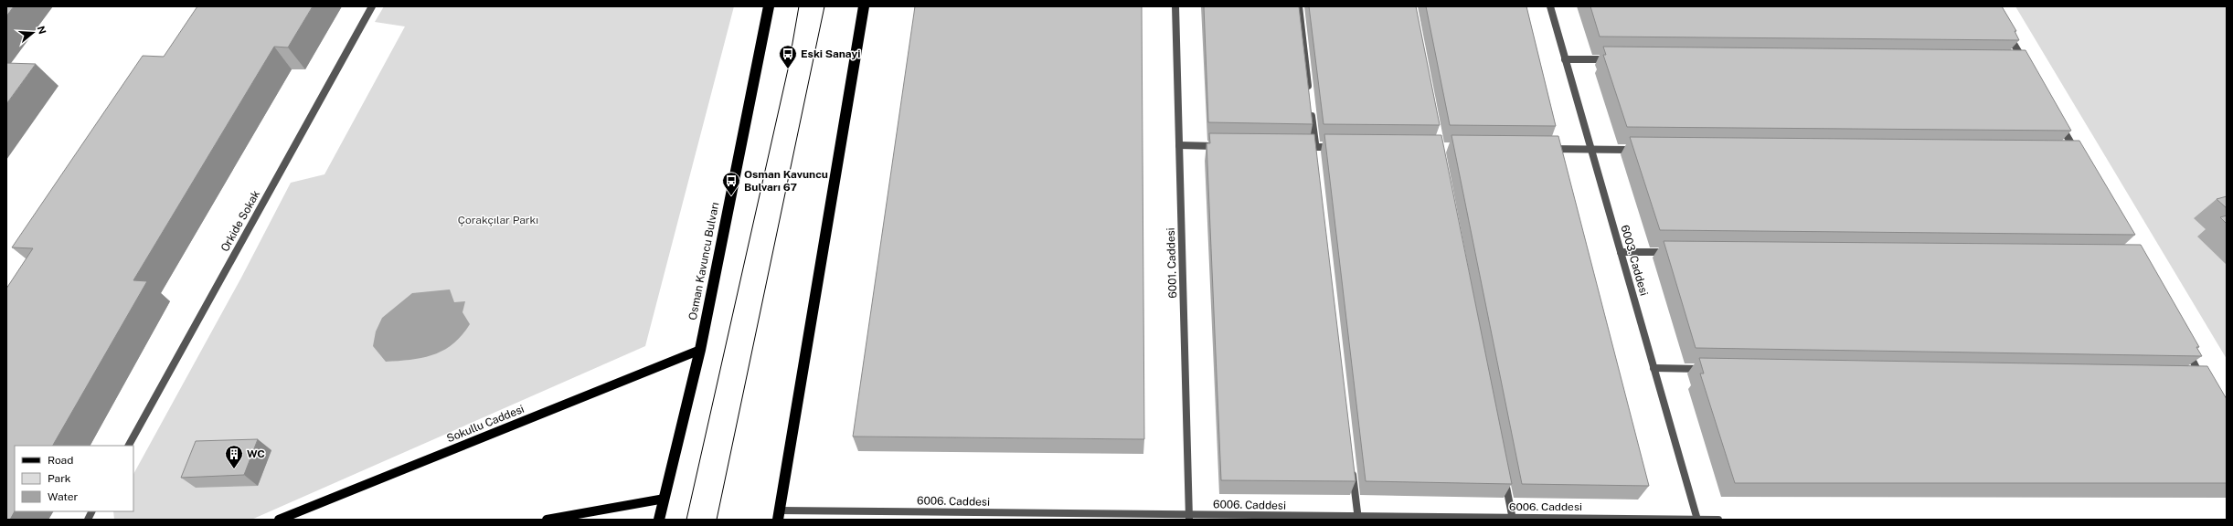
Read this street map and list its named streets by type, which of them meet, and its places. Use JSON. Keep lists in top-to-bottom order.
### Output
{
  "streets": {
    "highway": ["Osman Kavuncu Bulvarı"],
    "main road": ["Sokullu Caddesi"],
    "street": [
      "Orkide Sokak",
      "6003. Caddesi",
      "6001. Caddesi",
      "6006. Caddesi"
    ]
  },
  "crossings": [
    ["6003. Caddesi", "6006. Caddesi"],
    ["Osman Kavuncu Bulvarı", "Sokullu Caddesi"],
    ["6001. Caddesi", "6006. Caddesi"]
  ],
  "parks": ["Çorakçılar Parkı"],
  "places": {
    "bus stop": ["Eski Sanayi", "Osman Kavuncu Bulvarı 67"],
    "building": ["WC"]
  },
  "legend": ["Road", "Park", "Water"],
  "north": "right"
}
